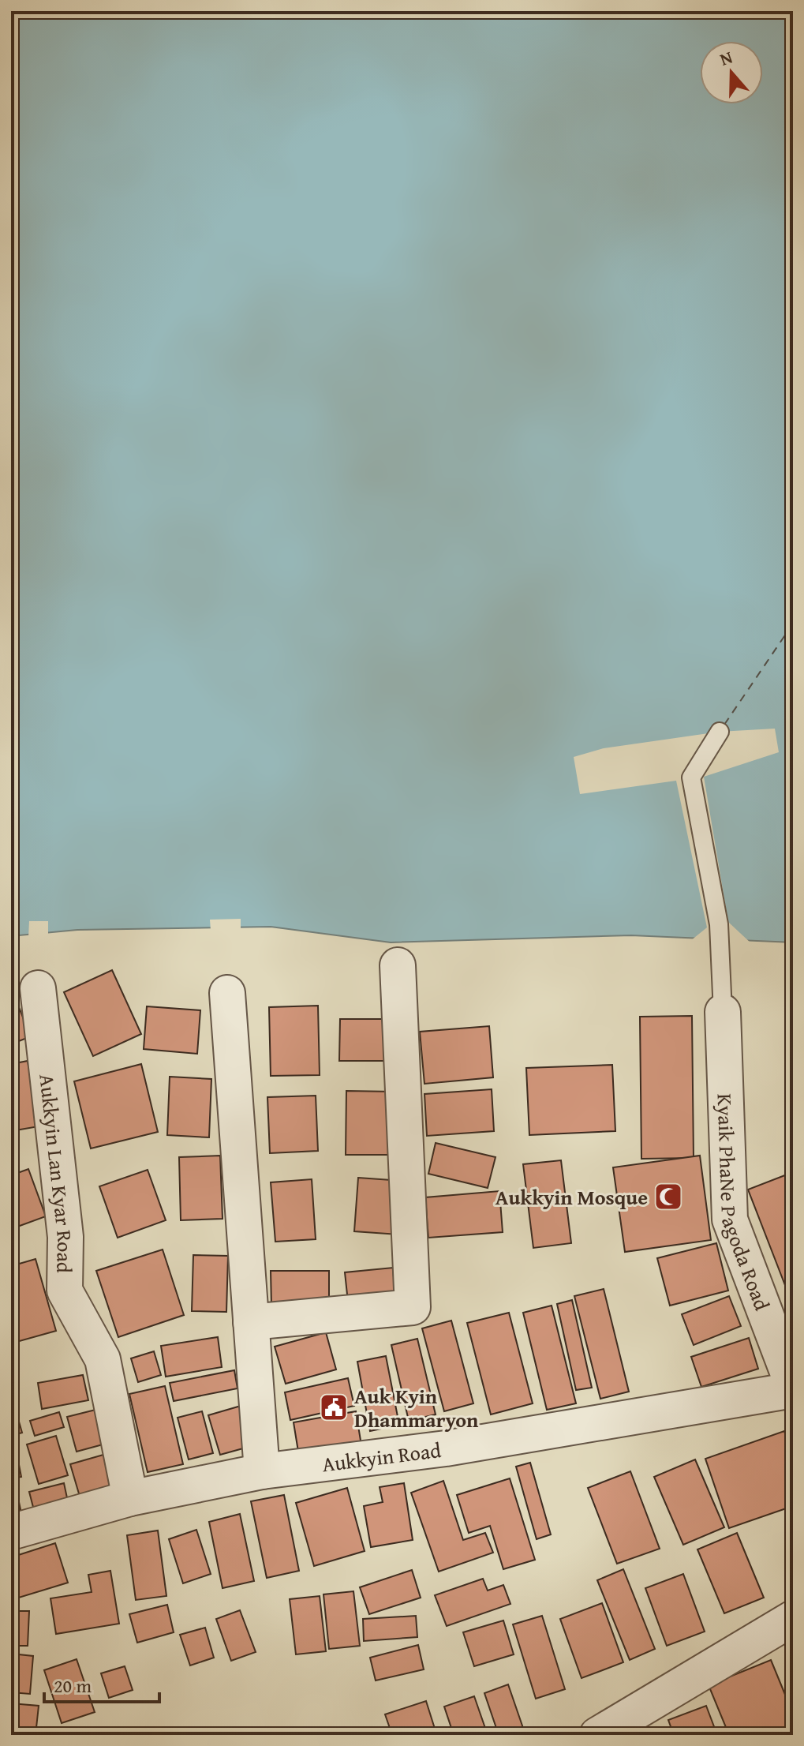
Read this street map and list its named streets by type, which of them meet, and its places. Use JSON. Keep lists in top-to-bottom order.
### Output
{
  "streets": {
    "street": ["Aukkyin Lan Kyar Road", "Kyaik PhaNe Pagoda Road", "Aukkyin Road"]
  },
  "crossings": [
    ["Aukkyin Lan Kyar Road", "Aukkyin Road"],
    ["Kyaik PhaNe Pagoda Road", "Aukkyin Road"]
  ],
  "places": {
    "mosque": ["Aukkyin Mosque"],
    "public building": ["Auk Kyin Dhammaryon"]
  },
  "scale_bar": "20 m",
  "north": "top"
}
